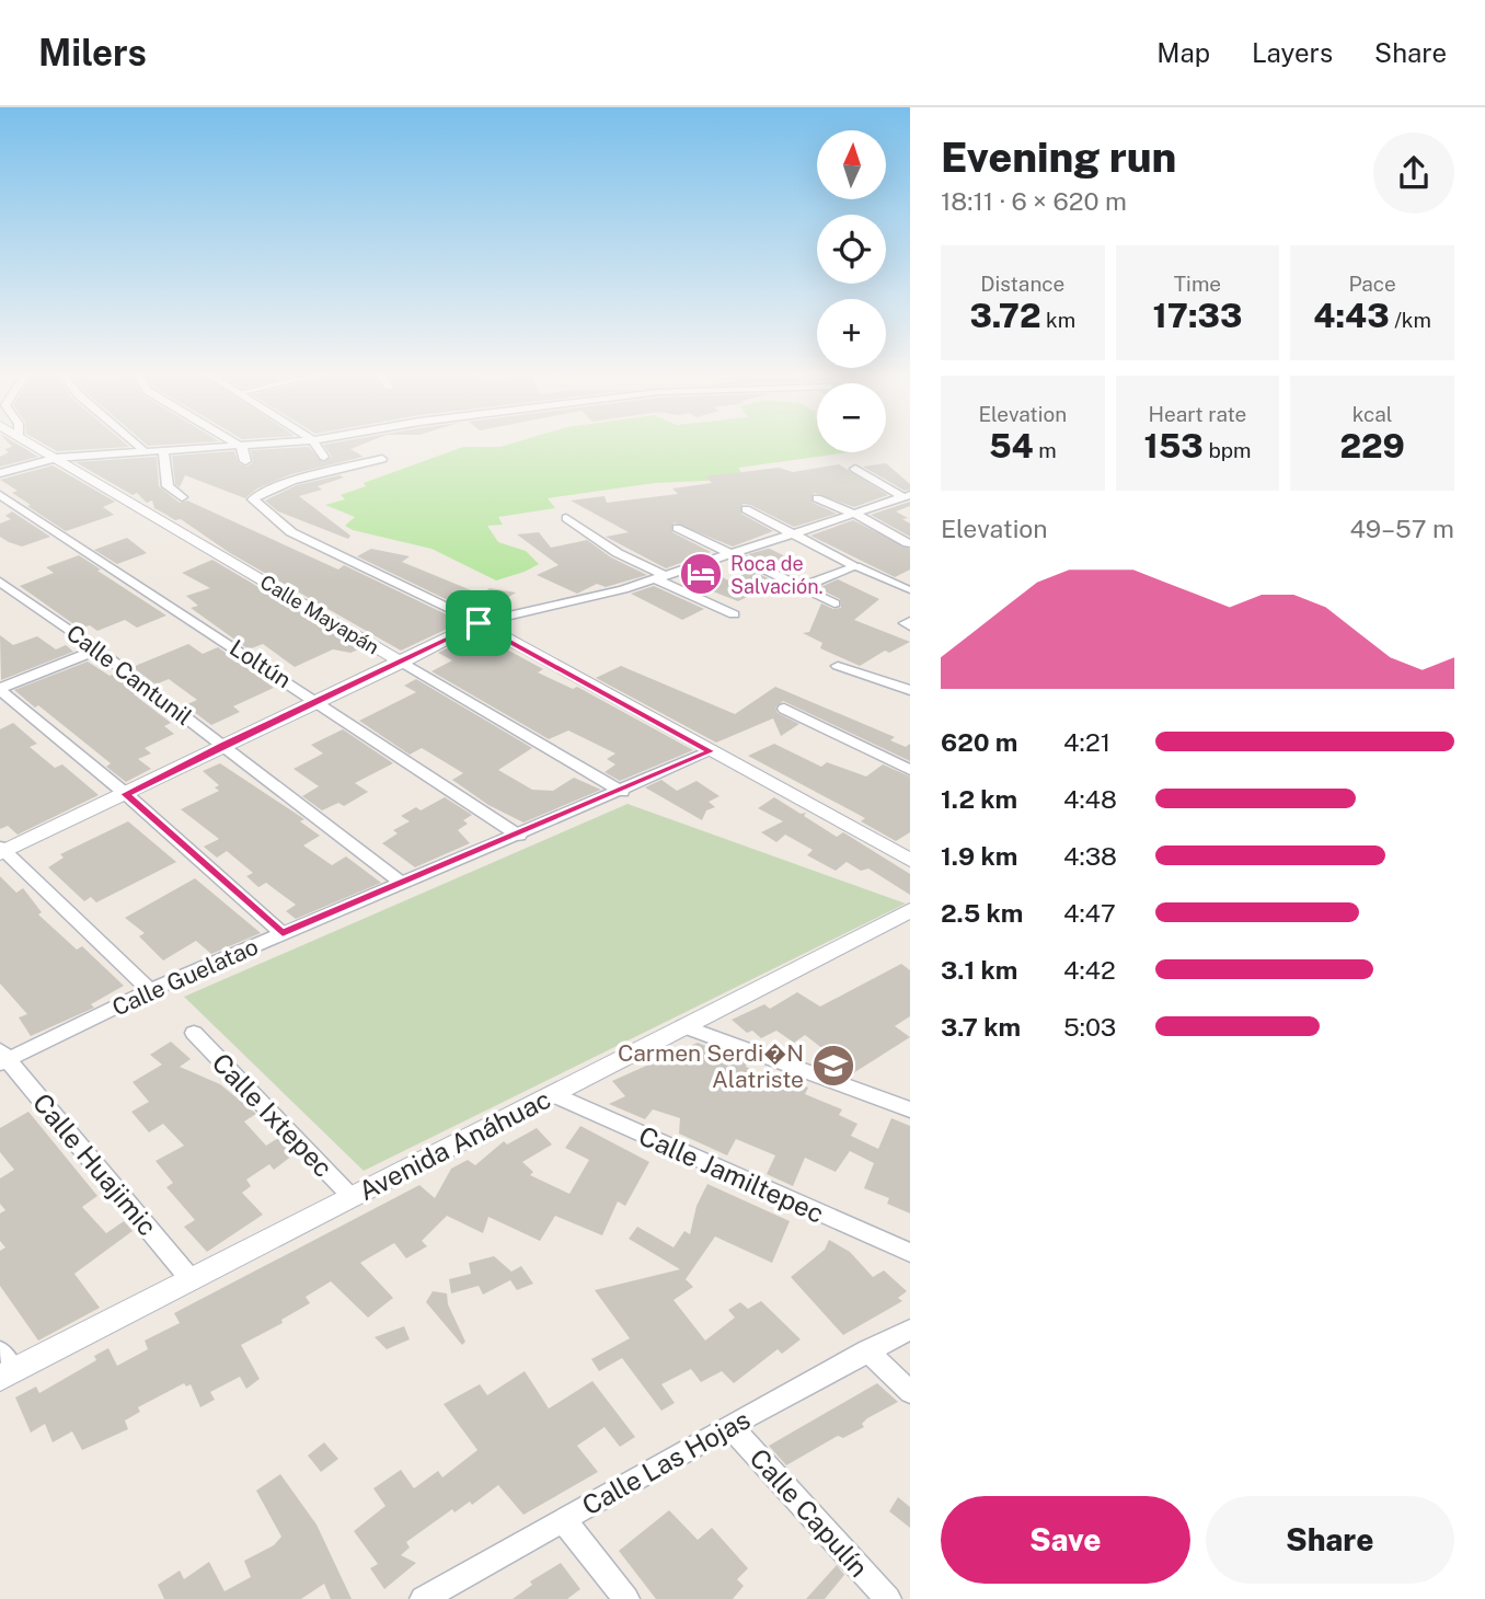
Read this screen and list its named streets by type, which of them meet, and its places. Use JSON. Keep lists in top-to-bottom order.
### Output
{
  "streets": {
    "street": [
      "Calle Mayapán",
      "Loltún",
      "Calle Cantunil",
      "Calle Guelatao",
      "Calle Ixtepec",
      "Avenida Anáhuac",
      "Calle Huajimic",
      "Calle Jamiltepec",
      "Calle Las Hojas",
      "Calle Capulín"
    ]
  },
  "crossings": [
    ["Calle Mayapán", "Calle Guelatao"],
    ["Loltún", "Calle Guelatao"],
    ["Calle Cantunil", "Calle Guelatao"],
    ["Calle Guelatao", "Calle Huajimic"],
    ["Calle Ixtepec", "Avenida Anáhuac"],
    ["Avenida Anáhuac", "Calle Huajimic"],
    ["Avenida Anáhuac", "Calle Jamiltepec"],
    ["Calle Las Hojas", "Calle Capulín"]
  ],
  "places": {
    "hotel": ["Roca de Salvación."],
    "school or university": ["Carmen Serdi�N Alatriste"]
  },
  "north": "top",
  "page": {
    "header": "Milers",
    "nav": ["Map", "Layers", "Share"],
    "heading": ["Evening run", "18:11 · 6 × 620 m"],
    "map_buttons": ["+", "−"],
    "stats": [
      ["Distance", "3.72 km"],
      ["Time", "17:33"],
      ["Pace", "4:43 /km"],
      ["Elevation", "54 m"],
      ["Heart rate", "153 bpm"],
      ["kcal", "229"]
    ],
    "chart": ["Elevation", "49–57 m"],
    "list": [
      {
        "name": "620 m",
        "note": "4:21"
      },
      {
        "name": "1.2 km",
        "note": "4:48"
      },
      {
        "name": "1.9 km",
        "note": "4:38"
      },
      {
        "name": "2.5 km",
        "note": "4:47"
      },
      {
        "name": "3.1 km",
        "note": "4:42"
      },
      {
        "name": "3.7 km",
        "note": "5:03"
      }
    ],
    "buttons": ["Save", "Share"]
  }
}
